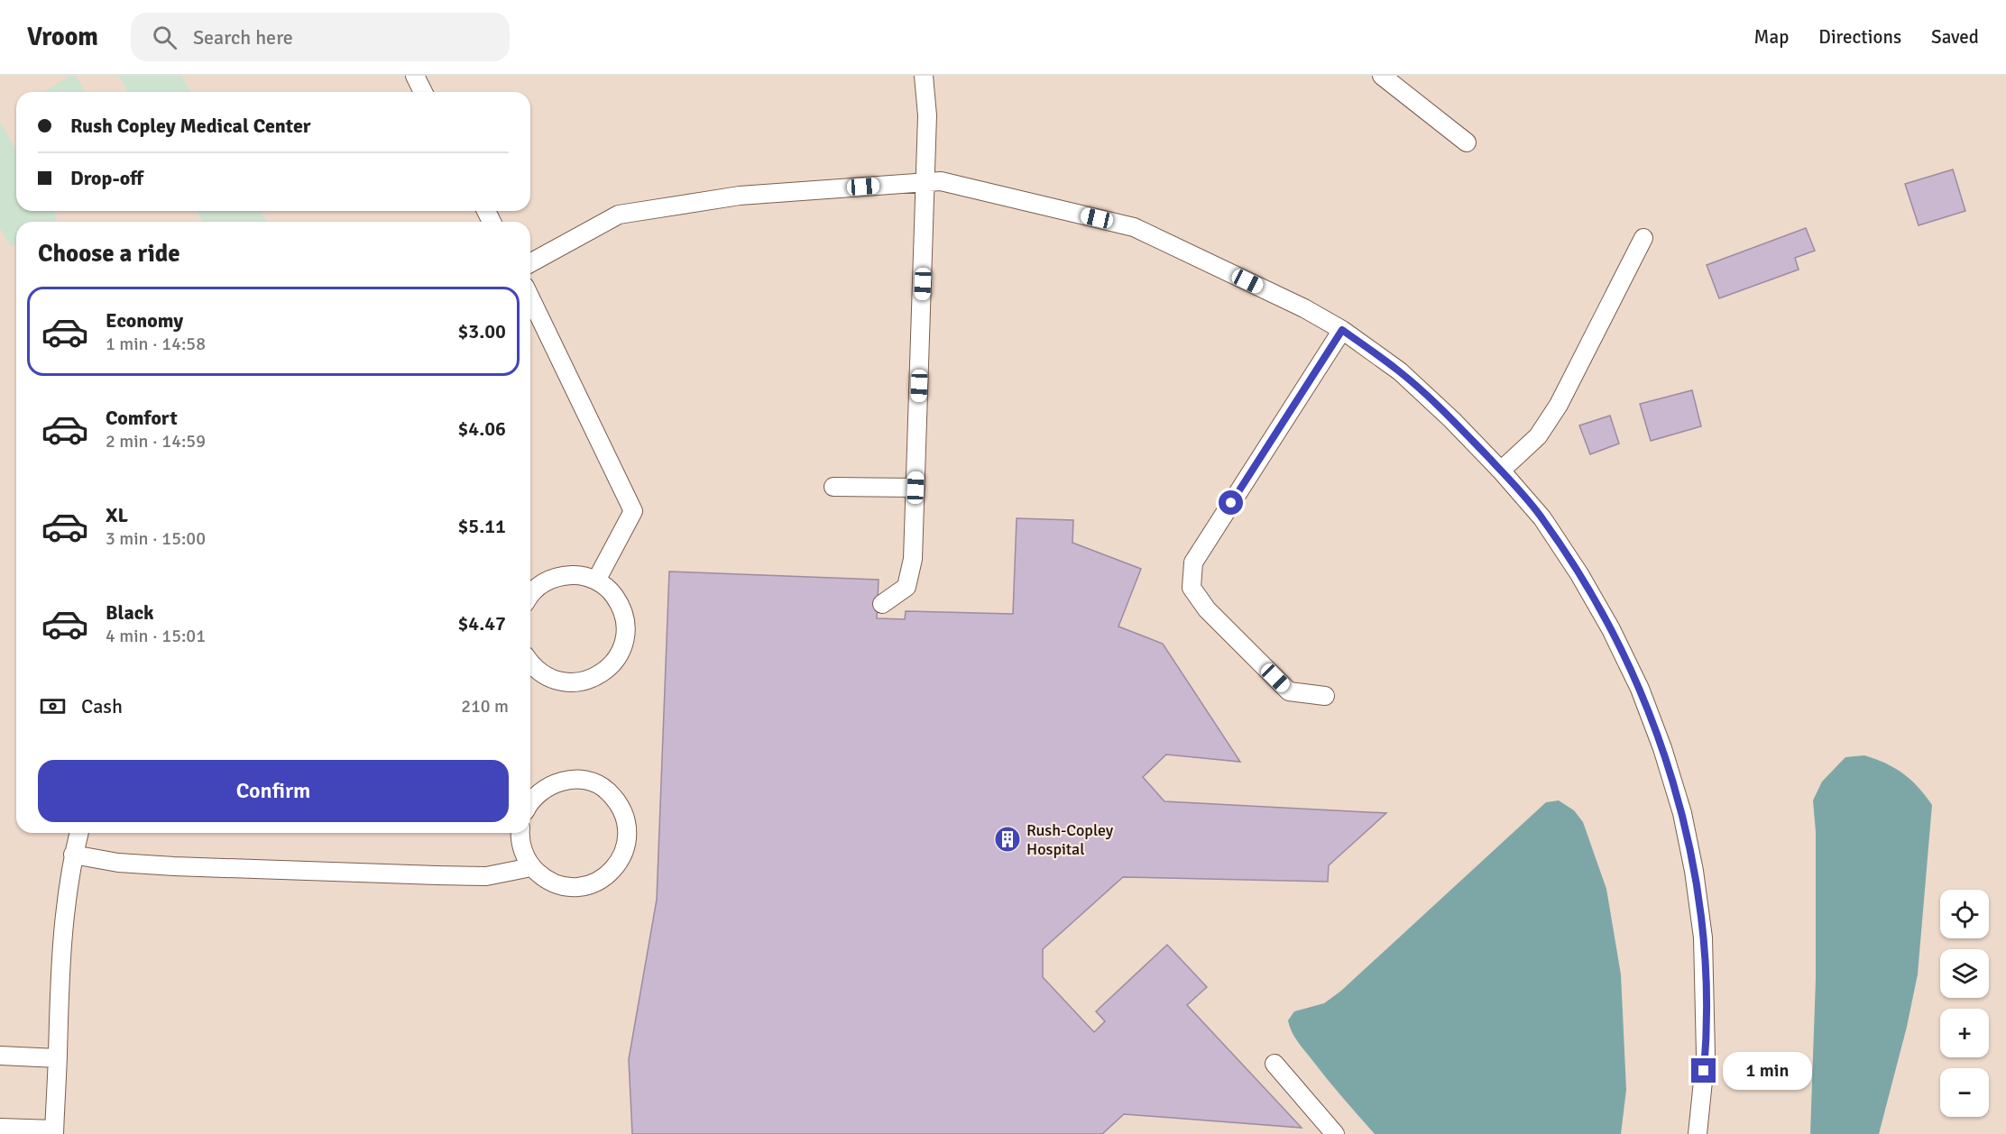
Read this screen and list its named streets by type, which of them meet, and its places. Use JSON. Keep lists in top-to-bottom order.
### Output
{
  "places": {
    "building": ["Rush-Copley Hospital"]
  },
  "page": {
    "header": "Vroom",
    "search": "Search here",
    "nav": ["Map", "Directions", "Saved"],
    "banner": ["Rush Copley Medical Center", "Drop-off"],
    "heading": "Choose a ride",
    "list": [
      {
        "name": "Economy",
        "note": "1 min · 14:58",
        "value": "$3.00"
      },
      {
        "name": "Comfort",
        "note": "2 min · 14:59",
        "value": "$4.06"
      },
      {
        "name": "XL",
        "note": "3 min · 15:00",
        "value": "$5.11"
      },
      {
        "name": "Black",
        "note": "4 min · 15:01",
        "value": "$4.47"
      }
    ],
    "pay": ["Cash", "210 m"],
    "buttons": "Confirm",
    "map_buttons": ["+", "−"],
    "bubble": "1 min"
  }
}
